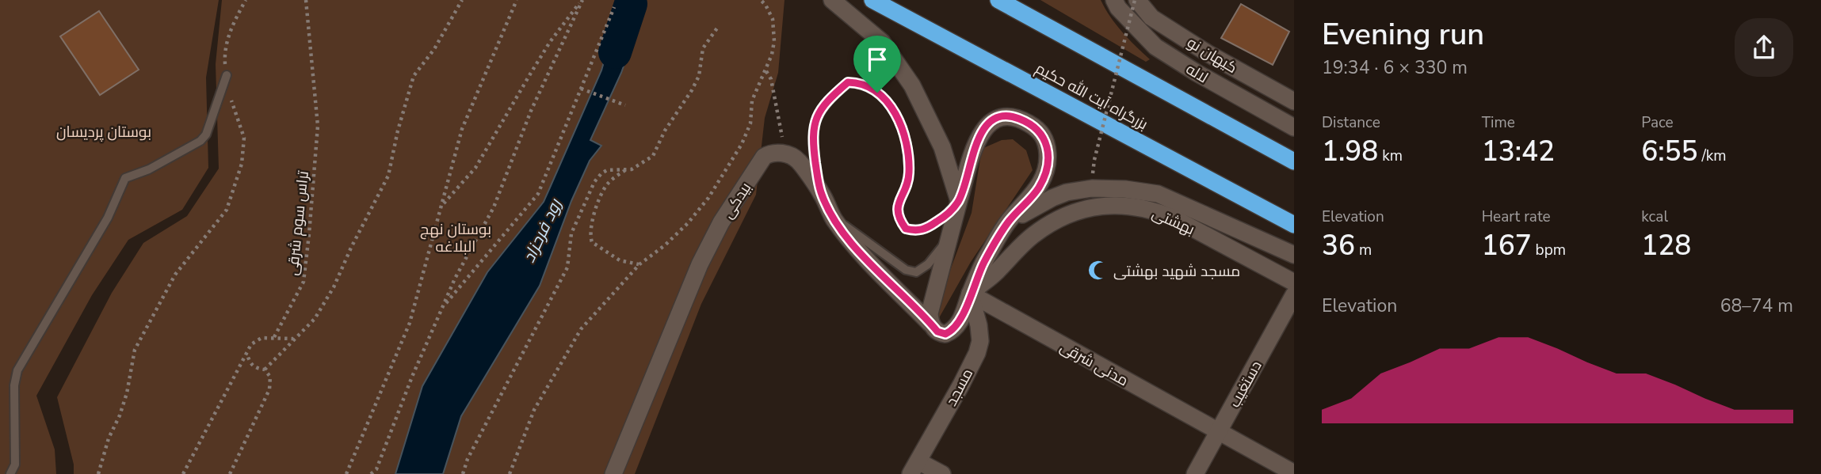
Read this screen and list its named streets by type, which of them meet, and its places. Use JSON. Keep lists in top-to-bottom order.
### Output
{
  "streets": {
    "highway": ["بزرگراه آیت الله حکیم"],
    "street": [
      "کیهان نو",
      "لاله",
      "بیدکی",
      "بهشتی",
      "مدنی شرقی",
      "دستغیب",
      "مسجد"
    ],
    "path": ["تراس سوم شرقی"]
  },
  "crossings": [
    ["بهشتی", "مدنی شرقی"],
    ["بهشتی", "مسجد"],
    ["مدنی شرقی", "دستغیب"],
    ["مدنی شرقی", "مسجد"]
  ],
  "water": ["رود فرحزاد"],
  "parks": ["بوستان پردیسان", "بوستان نهج البلاغه"],
  "places": {
    "mosque": ["مسجد شهید بهشتی"]
  },
  "page": {
    "heading": ["Evening run", "19:34 · 6 × 330 m"],
    "stats": [
      ["Distance", "1.98 km"],
      ["Time", "13:42"],
      ["Pace", "6:55 /km"],
      ["Elevation", "36 m"],
      ["Heart rate", "167 bpm"],
      ["kcal", "128"]
    ],
    "chart": ["Elevation", "68–74 m"]
  }
}
